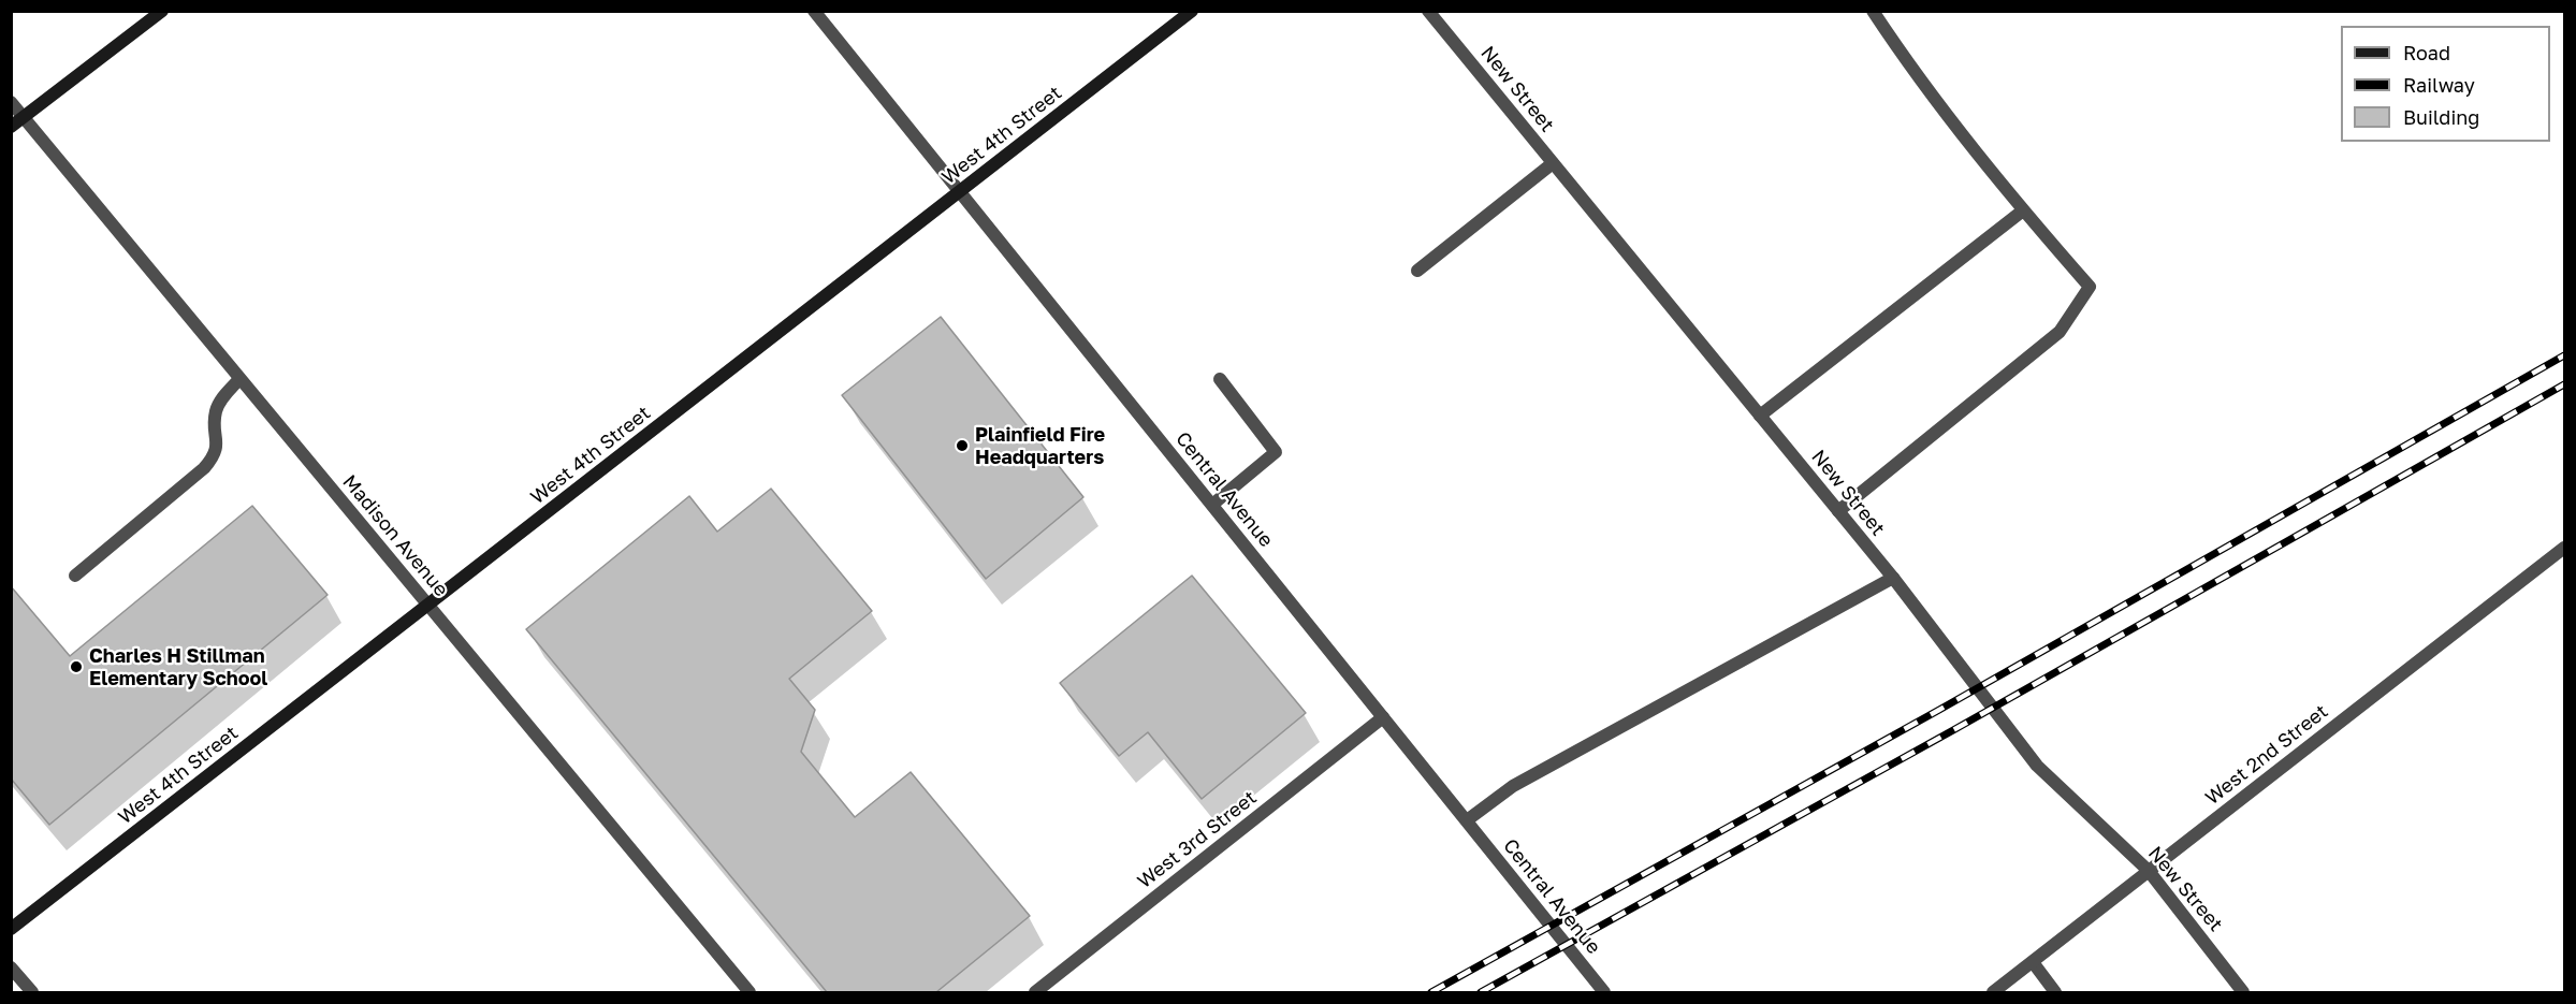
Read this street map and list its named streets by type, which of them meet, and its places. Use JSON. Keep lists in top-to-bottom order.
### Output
{
  "streets": {
    "main road": ["West 4th Street"],
    "street": [
      "New Street",
      "Central Avenue",
      "Madison Avenue",
      "West 2nd Street",
      "West 3rd Street"
    ]
  },
  "crossings": [
    ["New Street", "West 2nd Street"],
    ["West 4th Street", "Central Avenue"],
    ["West 4th Street", "Madison Avenue"],
    ["Central Avenue", "West 3rd Street"]
  ],
  "places": ["Plainfield Fire Headquarters", "Charles H Stillman Elementary School"],
  "legend": ["Road", "Railway", "Building"]
}
